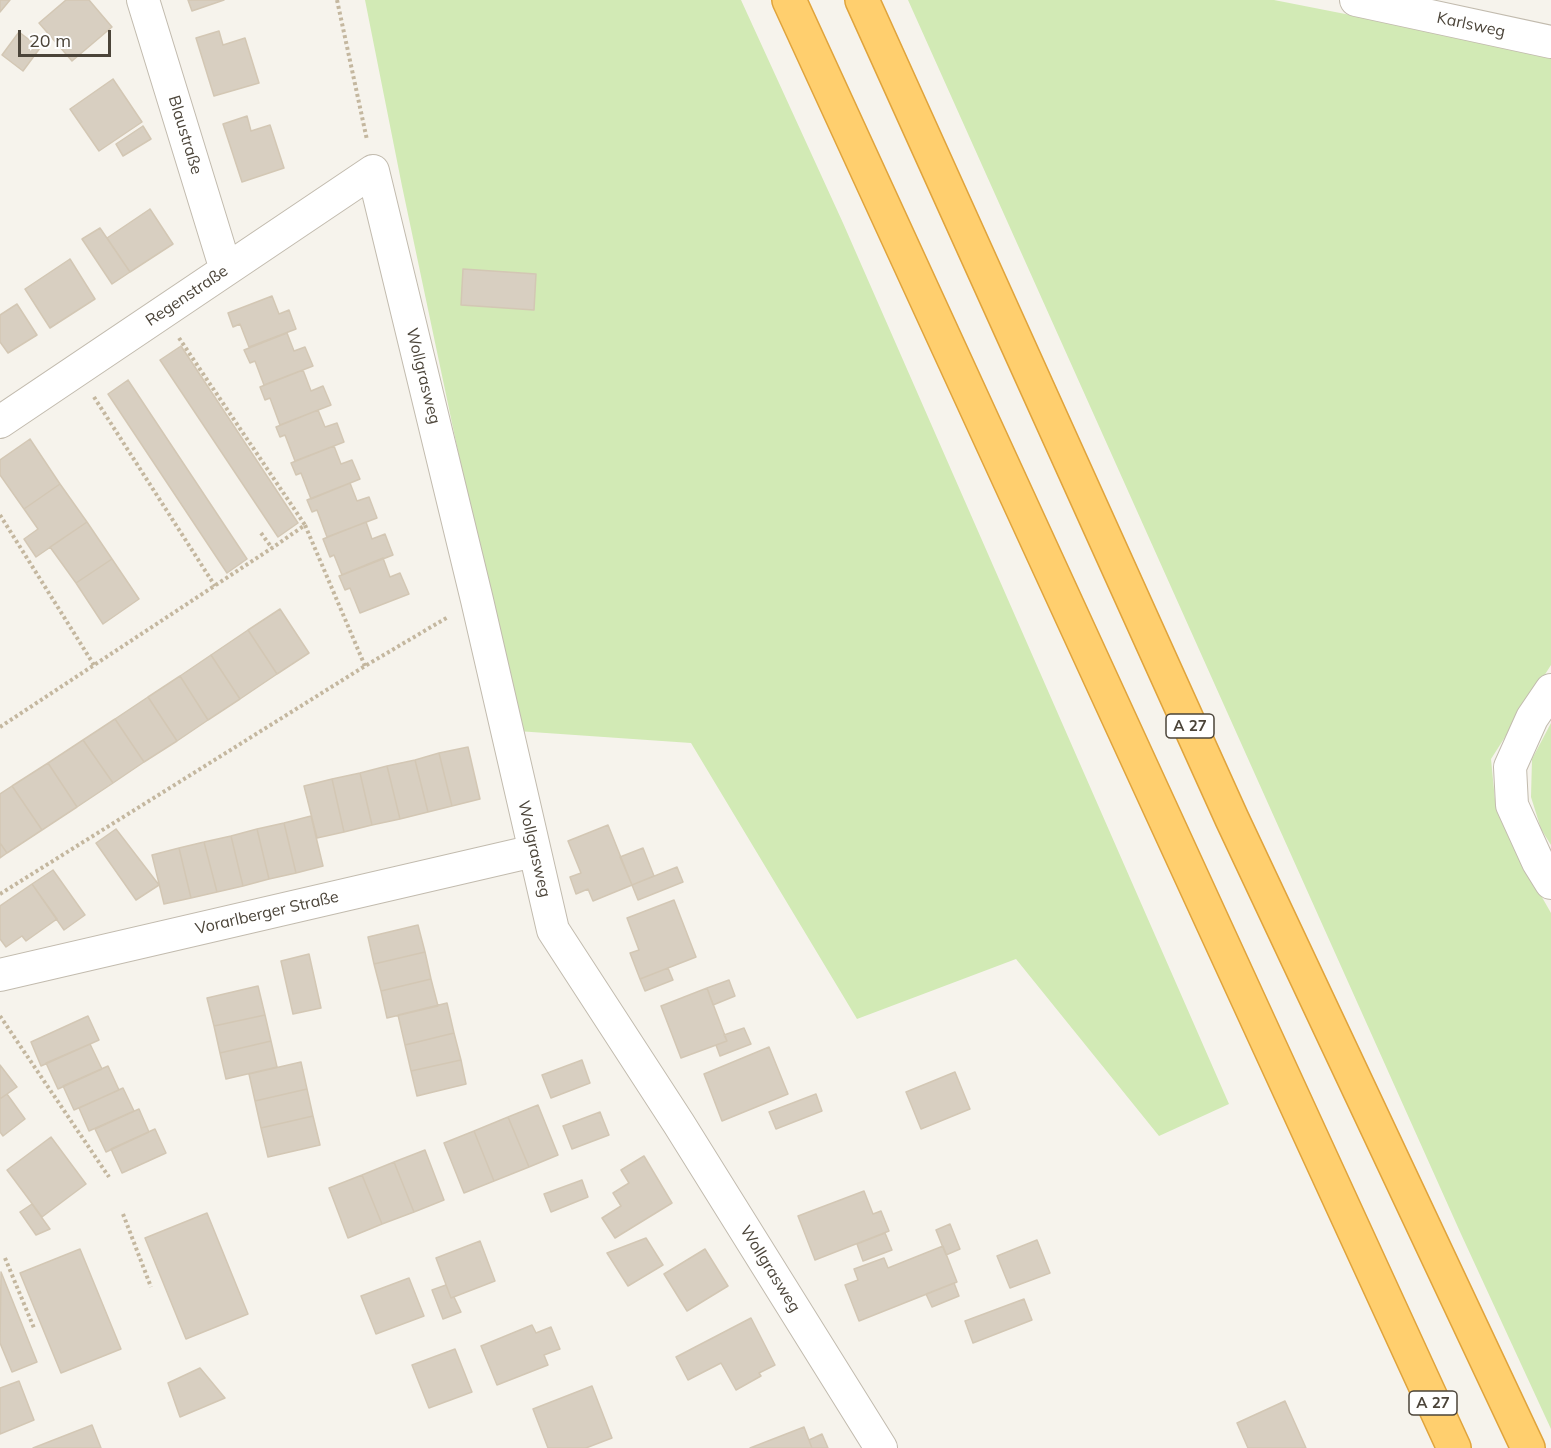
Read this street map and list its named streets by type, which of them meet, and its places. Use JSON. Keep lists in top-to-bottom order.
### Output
{
  "streets": {
    "highway": ["A 27"],
    "street": [
      "Karlsweg",
      "Blaustraße",
      "Regenstraße",
      "Wollgrasweg",
      "Vorarlberger Straße"
    ]
  },
  "crossings": [
    ["Blaustraße", "Regenstraße"],
    ["Regenstraße", "Wollgrasweg"],
    ["Wollgrasweg", "Vorarlberger Straße"]
  ],
  "scale_bar": "20 m"
}
